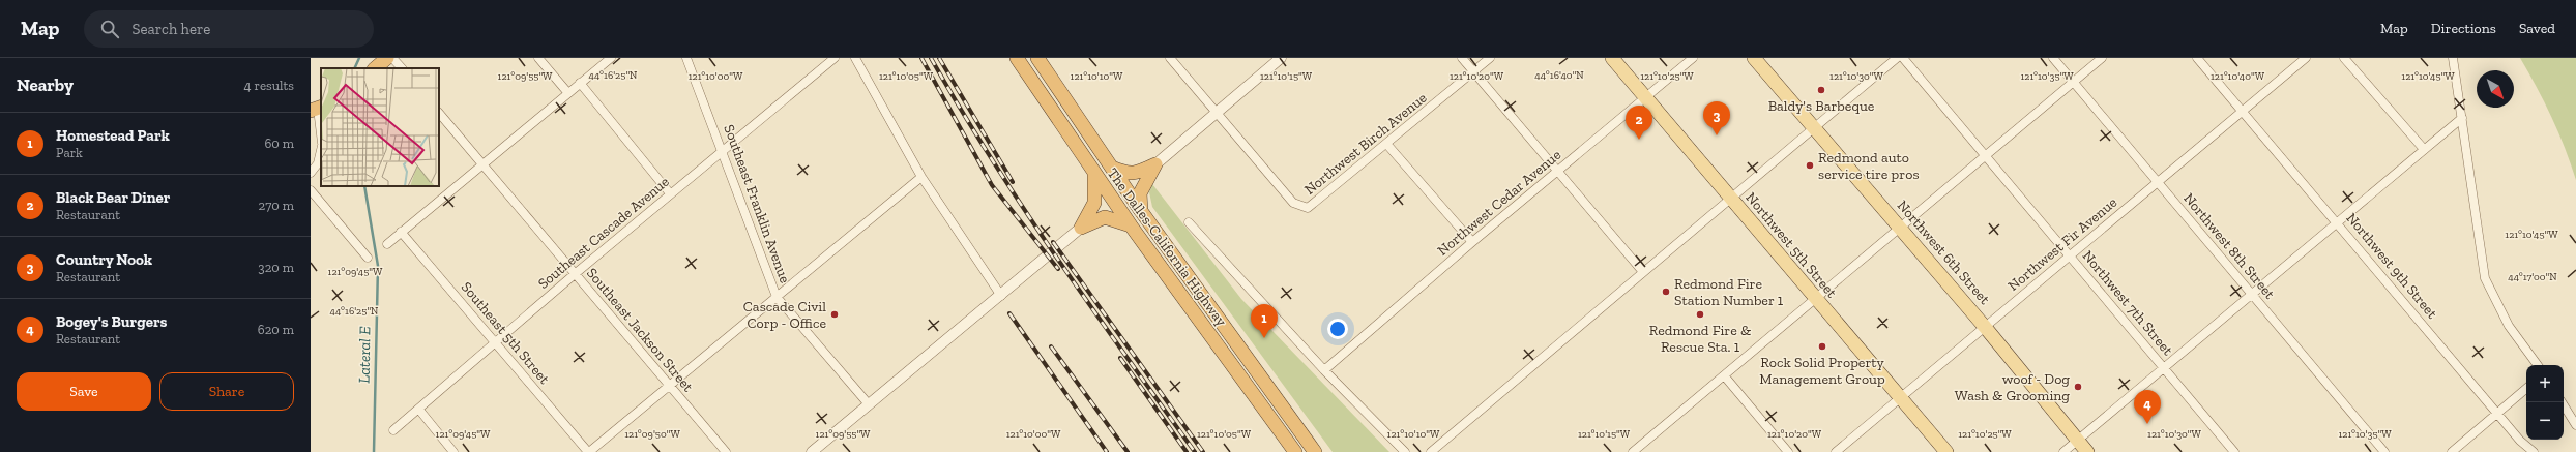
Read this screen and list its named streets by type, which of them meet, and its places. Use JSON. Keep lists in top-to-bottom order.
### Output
{
  "streets": {
    "highway": ["The Dalles-California Highway"],
    "main road": ["Northwest 5th Street", "Northwest 6th Street"],
    "street": [
      "Northwest Birch Avenue",
      "Northwest Cedar Avenue",
      "Southeast Franklin Avenue",
      "Southeast Cascade Avenue",
      "Northwest Fir Avenue",
      "Northwest 8th Street",
      "Northwest 9th Street",
      "Northwest 7th Street",
      "Southeast Jackson Street",
      "Southeast 5th Street"
    ]
  },
  "crossings": [
    ["Northwest Cedar Avenue", "Northwest 5th Street"],
    ["Southeast Franklin Avenue", "Southeast Cascade Avenue"],
    ["Southeast Cascade Avenue", "Southeast Jackson Street"],
    ["Southeast Cascade Avenue", "Southeast 5th Street"],
    ["Northwest Fir Avenue", "Northwest 5th Street"],
    ["Northwest Fir Avenue", "Northwest 8th Street"],
    ["Northwest Fir Avenue", "Northwest 6th Street"],
    ["Northwest Fir Avenue", "Northwest 9th Street"],
    ["Northwest Fir Avenue", "Northwest 7th Street"]
  ],
  "water": ["Lateral E"],
  "places": [
    "Baldy's Barbeque",
    "Redmond auto service tire pros",
    "Redmond Fire Station Number 1",
    "Cascade Civil Corp - Office",
    "Redmond Fire & Rescue Sta. 1",
    "Rock Solid Property Management Group",
    "woof - Dog Wash & Grooming"
  ],
  "north": "bottom right",
  "page": {
    "header": "Map",
    "search": "Search here",
    "nav": ["Map", "Directions", "Saved"],
    "heading": ["Nearby", "4 results"],
    "pins": [
      "3",
      "2",
      "1",
      "4"
    ],
    "list": [
      {
        "mark": "1",
        "name": "Homestead Park",
        "note": "Park",
        "value": "60 m"
      },
      {
        "mark": "2",
        "name": "Black Bear Diner",
        "note": "Restaurant",
        "value": "270 m"
      },
      {
        "mark": "3",
        "name": "Country Nook",
        "note": "Restaurant",
        "value": "320 m"
      },
      {
        "mark": "4",
        "name": "Bogey's Burgers",
        "note": "Restaurant",
        "value": "620 m"
      }
    ],
    "buttons": ["Save", "Share"],
    "map_buttons": ["+", "−"]
  },
  "coordinates": [
    "44°16'25\"N",
    "44°16'40\"N",
    "121°09'55\"W",
    "121°10'00\"W",
    "121°10'05\"W",
    "121°10'10\"W",
    "121°10'15\"W",
    "121°10'20\"W",
    "121°10'25\"W",
    "121°10'30\"W",
    "121°10'35\"W",
    "121°10'40\"W",
    "121°10'45\"W",
    "121°09'45\"W",
    "44°17'00\"N",
    "121°09'50\"W"
  ]
}
